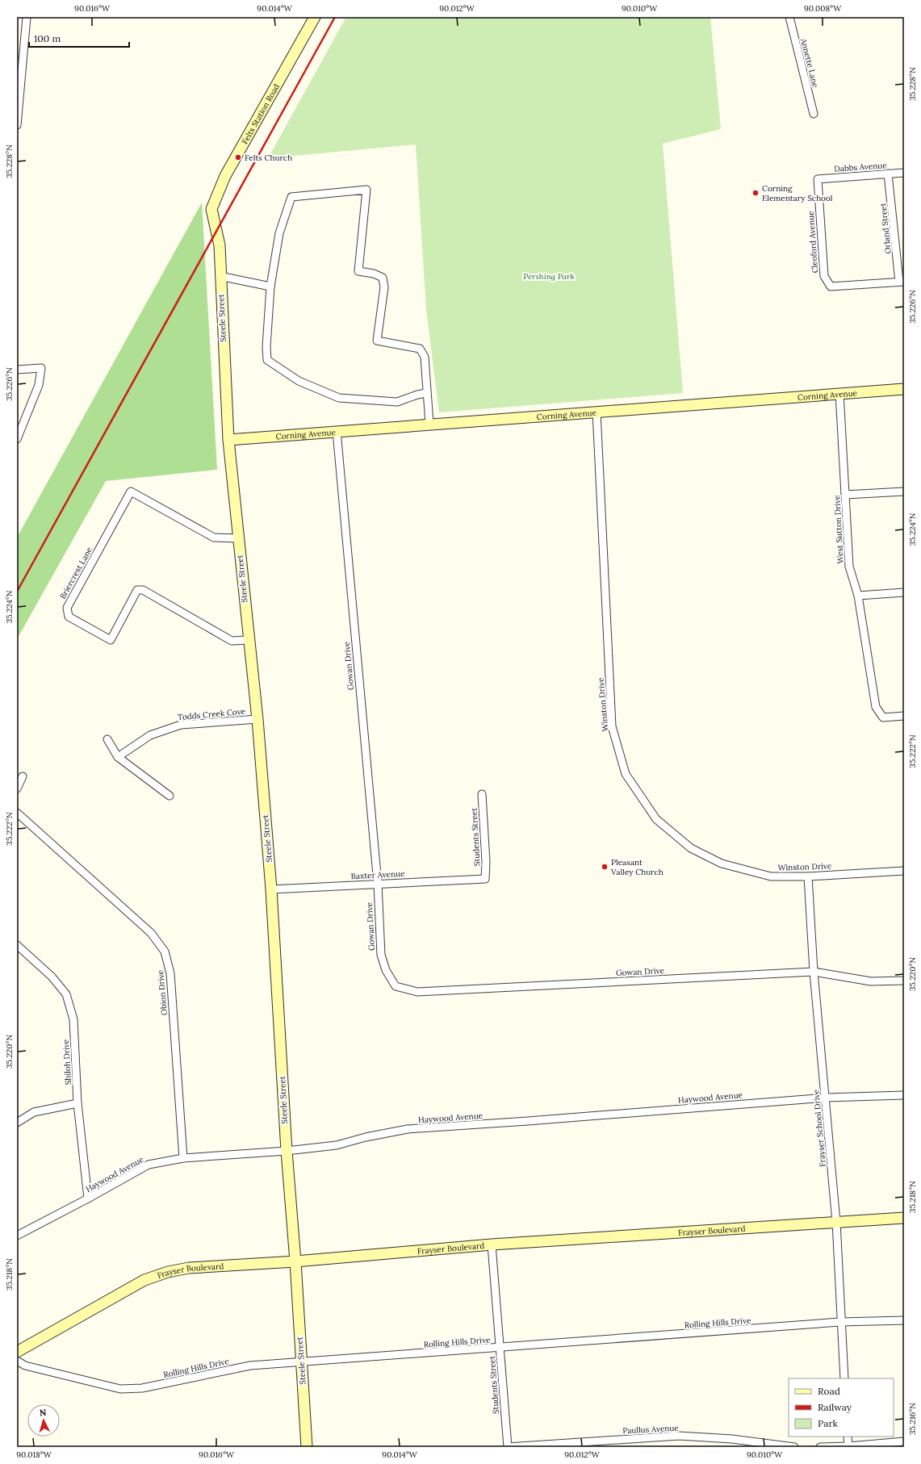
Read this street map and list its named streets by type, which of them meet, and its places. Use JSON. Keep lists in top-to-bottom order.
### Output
{
  "streets": {
    "street": [
      "Annette Lane",
      "Felts Station Road",
      "Dabbs Avenue",
      "Orland Street",
      "Cleoford Avenue",
      "Steele Street",
      "Corning Avenue",
      "West Sutton Drive",
      "Briercrest Lane",
      "Gowan Drive",
      "Winston Drive",
      "Todds Creek Cove",
      "Students Street",
      "Baxter Avenue",
      "Obion Drive",
      "Shiloh Drive",
      "Haywood Avenue",
      "Frayser School Drive",
      "Frayser Boulevard",
      "Rolling Hills Drive",
      "Paullus Avenue"
    ]
  },
  "crossings": [
    ["Felts Station Road", "Steele Street"],
    ["Dabbs Avenue", "Orland Street"],
    ["Dabbs Avenue", "Cleoford Avenue"],
    ["Orland Street", "Cleoford Avenue"],
    ["Steele Street", "Corning Avenue"],
    ["Steele Street", "Briercrest Lane"],
    ["Steele Street", "Todds Creek Cove"],
    ["Steele Street", "Baxter Avenue"],
    ["Steele Street", "Haywood Avenue"],
    ["Steele Street", "Frayser Boulevard"],
    ["Steele Street", "Rolling Hills Drive"],
    ["Corning Avenue", "West Sutton Drive"],
    ["Corning Avenue", "Gowan Drive"],
    ["Corning Avenue", "Winston Drive"],
    ["Gowan Drive", "Baxter Avenue"],
    ["Gowan Drive", "Frayser School Drive"],
    ["Winston Drive", "Frayser School Drive"],
    ["Students Street", "Baxter Avenue"],
    ["Students Street", "Frayser Boulevard"],
    ["Students Street", "Rolling Hills Drive"],
    ["Students Street", "Paullus Avenue"],
    ["Obion Drive", "Haywood Avenue"],
    ["Shiloh Drive", "Haywood Avenue"],
    ["Haywood Avenue", "Frayser School Drive"],
    ["Frayser School Drive", "Frayser Boulevard"],
    ["Frayser School Drive", "Rolling Hills Drive"]
  ],
  "parks": ["Pershing Park"],
  "places": ["Felts Church", "Corning Elementary School", "Pleasant Valley Church"],
  "legend": ["Road", "Railway", "Park"],
  "scale_bar": "100 m",
  "north": "top",
  "coordinates": [
    "90.016°W",
    "90.014°W",
    "90.012°W",
    "90.010°W",
    "90.008°W",
    "35.228°N",
    "35.226°N",
    "35.224°N",
    "35.222°N",
    "35.220°N",
    "35.218°N",
    "35.216°N",
    "90.018°W"
  ]
}
